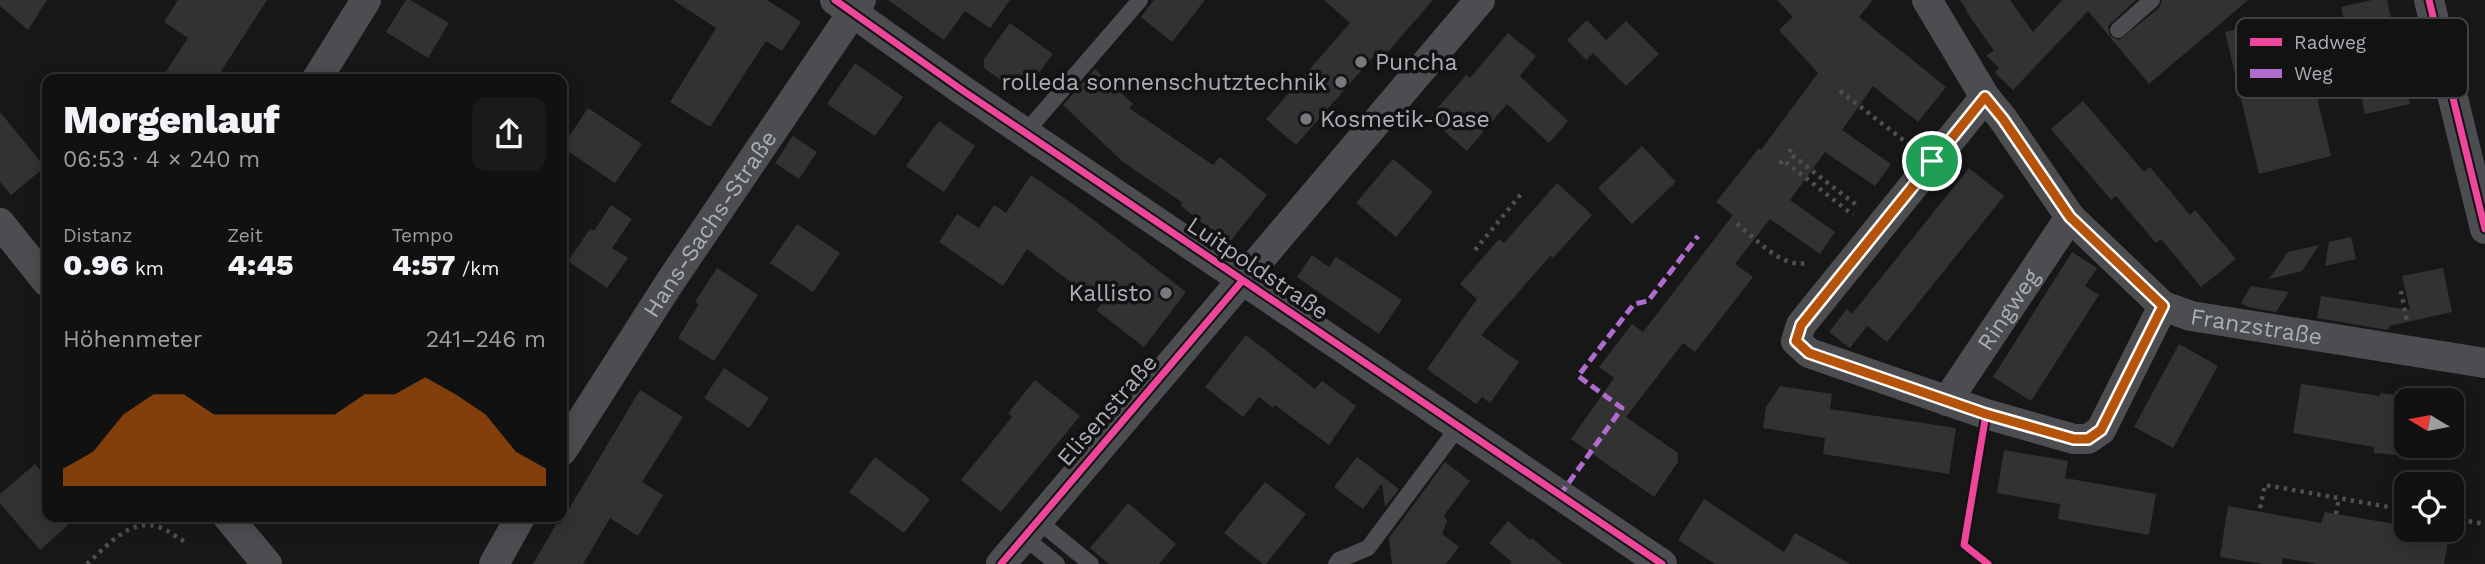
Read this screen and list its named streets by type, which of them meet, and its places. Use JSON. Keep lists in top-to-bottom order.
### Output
{
  "streets": {
    "street": [
      "Hans-Sachs-Straße",
      "Luitpoldstraße",
      "Ringweg",
      "Franzstraße",
      "Elisenstraße"
    ]
  },
  "crossings": [
    ["Hans-Sachs-Straße", "Luitpoldstraße"],
    ["Luitpoldstraße", "Elisenstraße"],
    ["Ringweg", "Franzstraße"]
  ],
  "places": [
    "Puncha",
    "rolleda sonnenschutztechnik",
    "Kosmetik-Oase",
    "Kallisto"
  ],
  "legend": ["Radweg", "Weg"],
  "north": "left",
  "page": {
    "heading": ["Morgenlauf", "06:53 · 4 × 240 m"],
    "stats": [
      ["Distanz", "0.96 km"],
      ["Zeit", "4:45"],
      ["Tempo", "4:57 /km"]
    ],
    "chart": ["Höhenmeter", "241–246 m"]
  }
}
